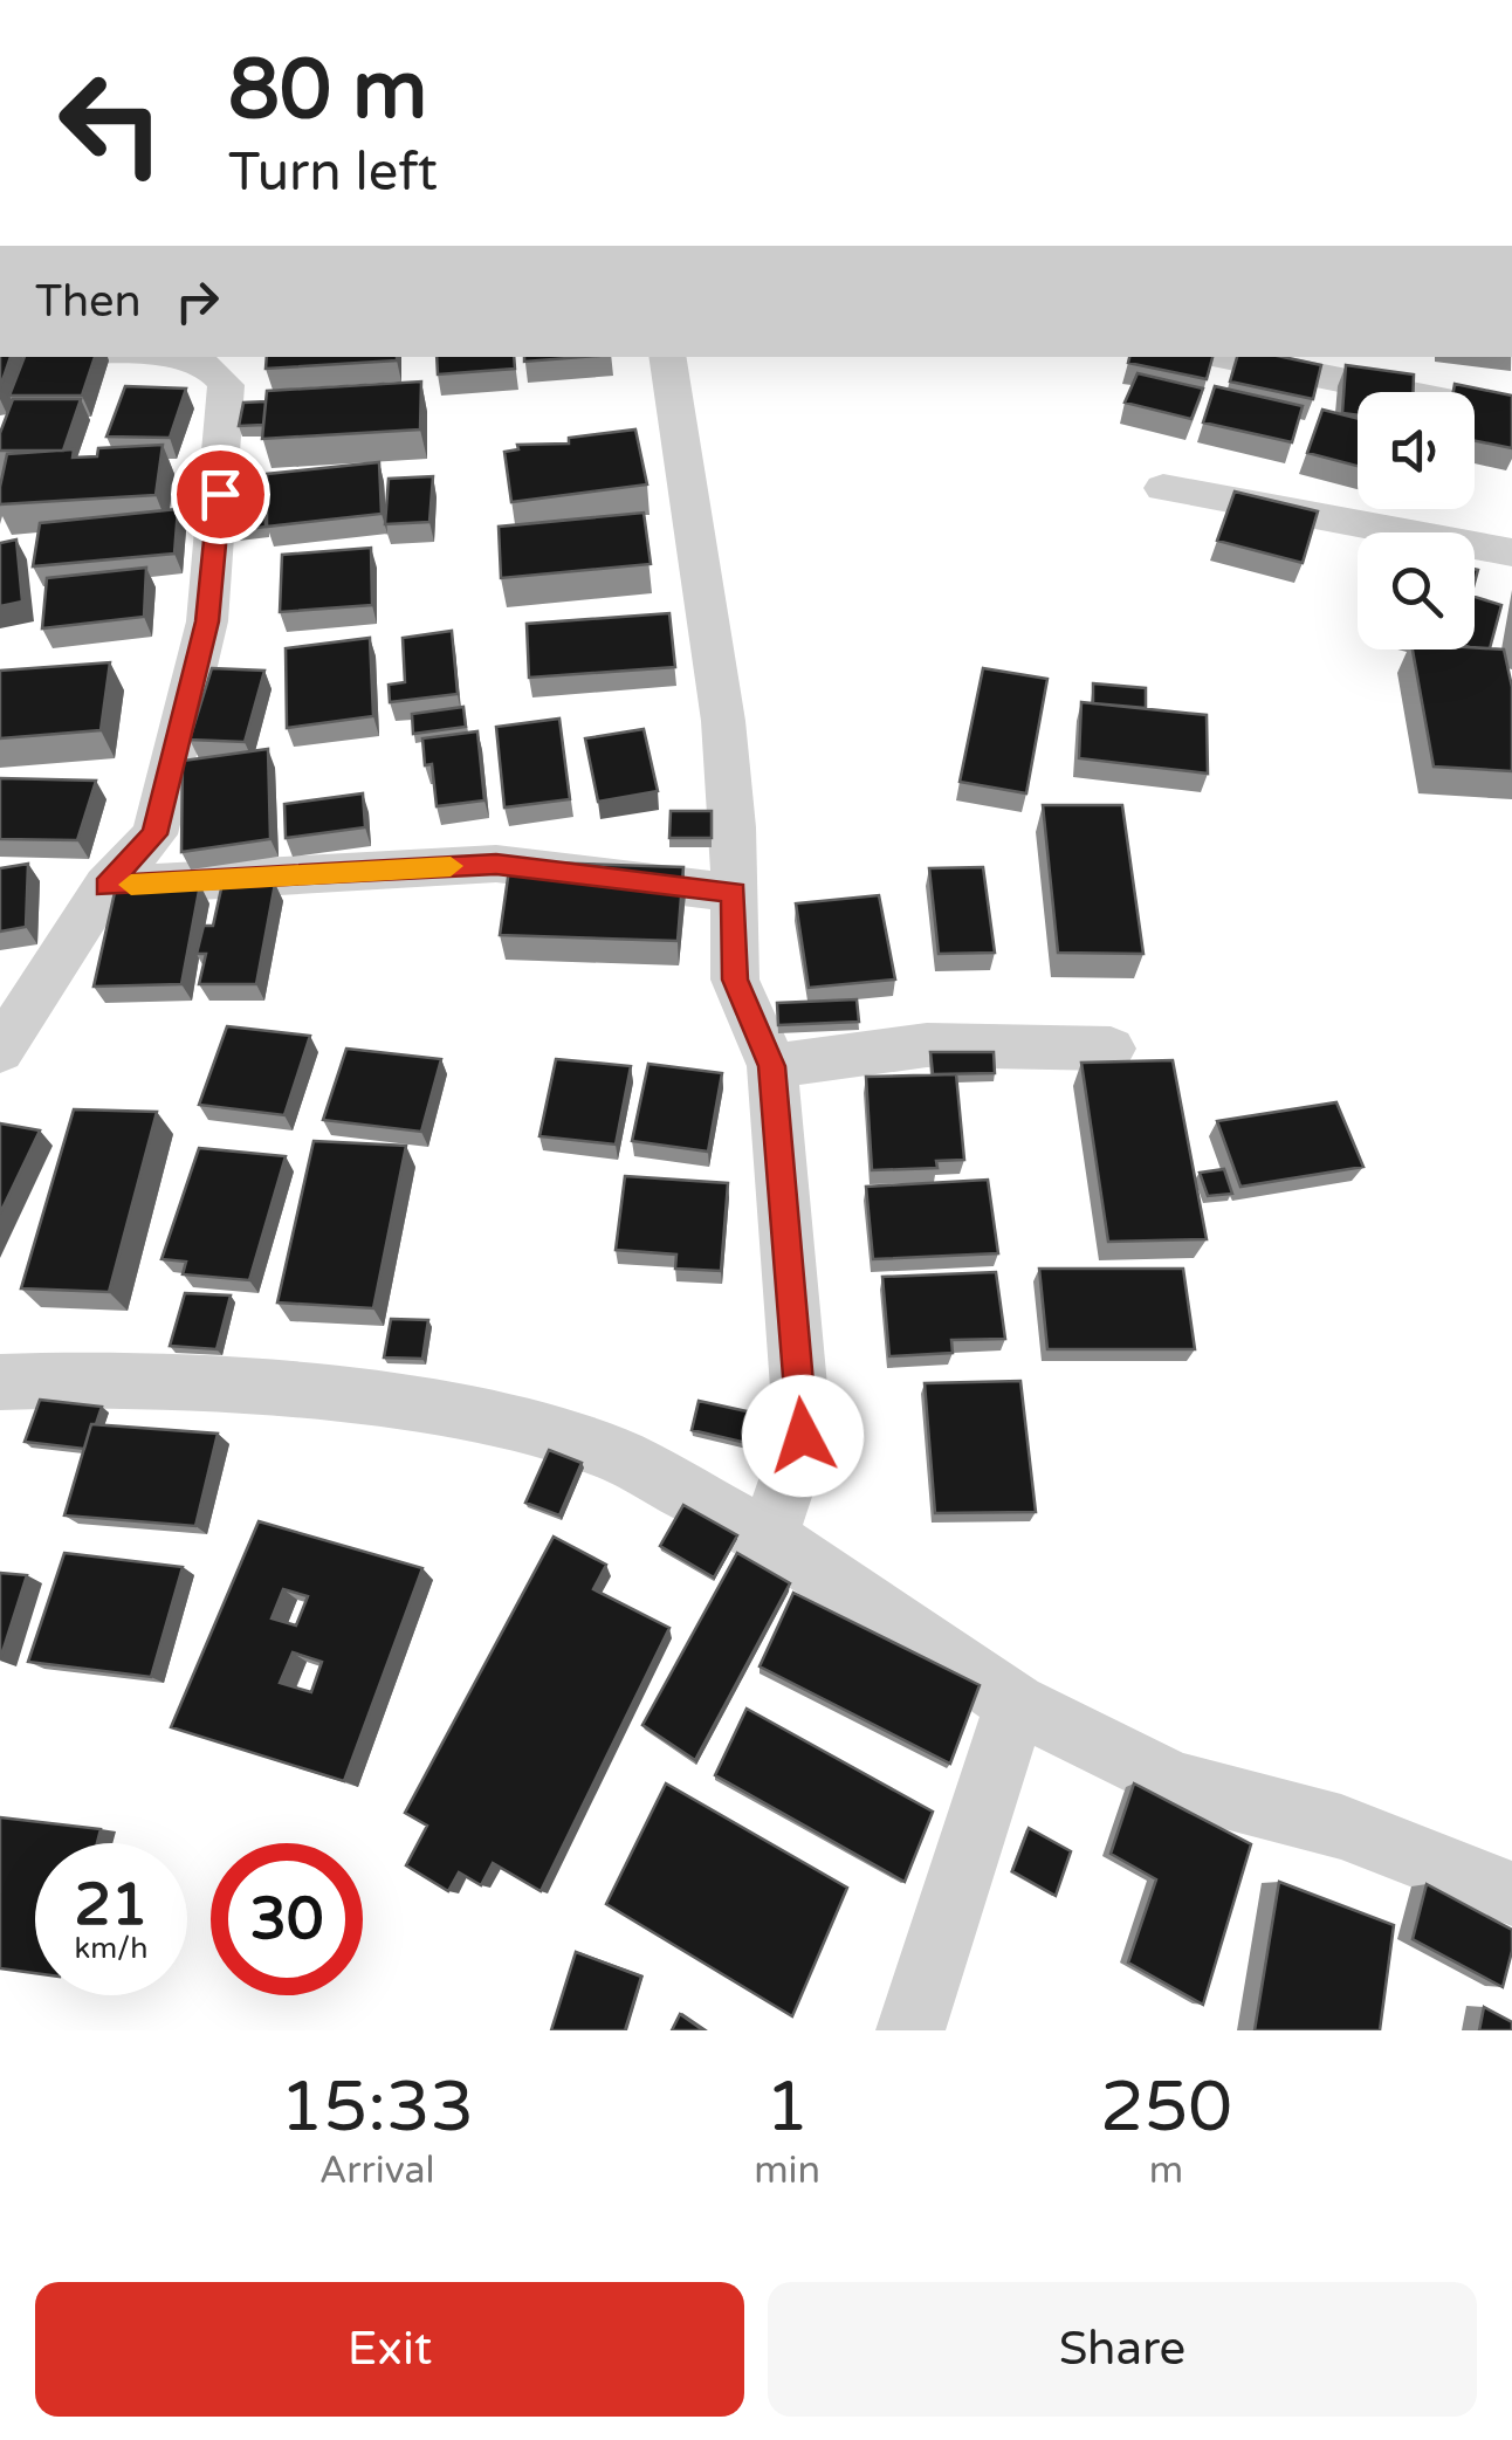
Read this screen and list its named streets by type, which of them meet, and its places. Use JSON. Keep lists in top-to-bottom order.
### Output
{
  "page": {
    "turn": ["80 m", "Turn left"],
    "then": "Then",
    "speed": "21 km/h",
    "limit": "30",
    "eta": [
      "15:33",
      "Arrival",
      "1",
      "min",
      "250",
      "m"
    ],
    "buttons": ["Exit", "Share"]
  }
}
